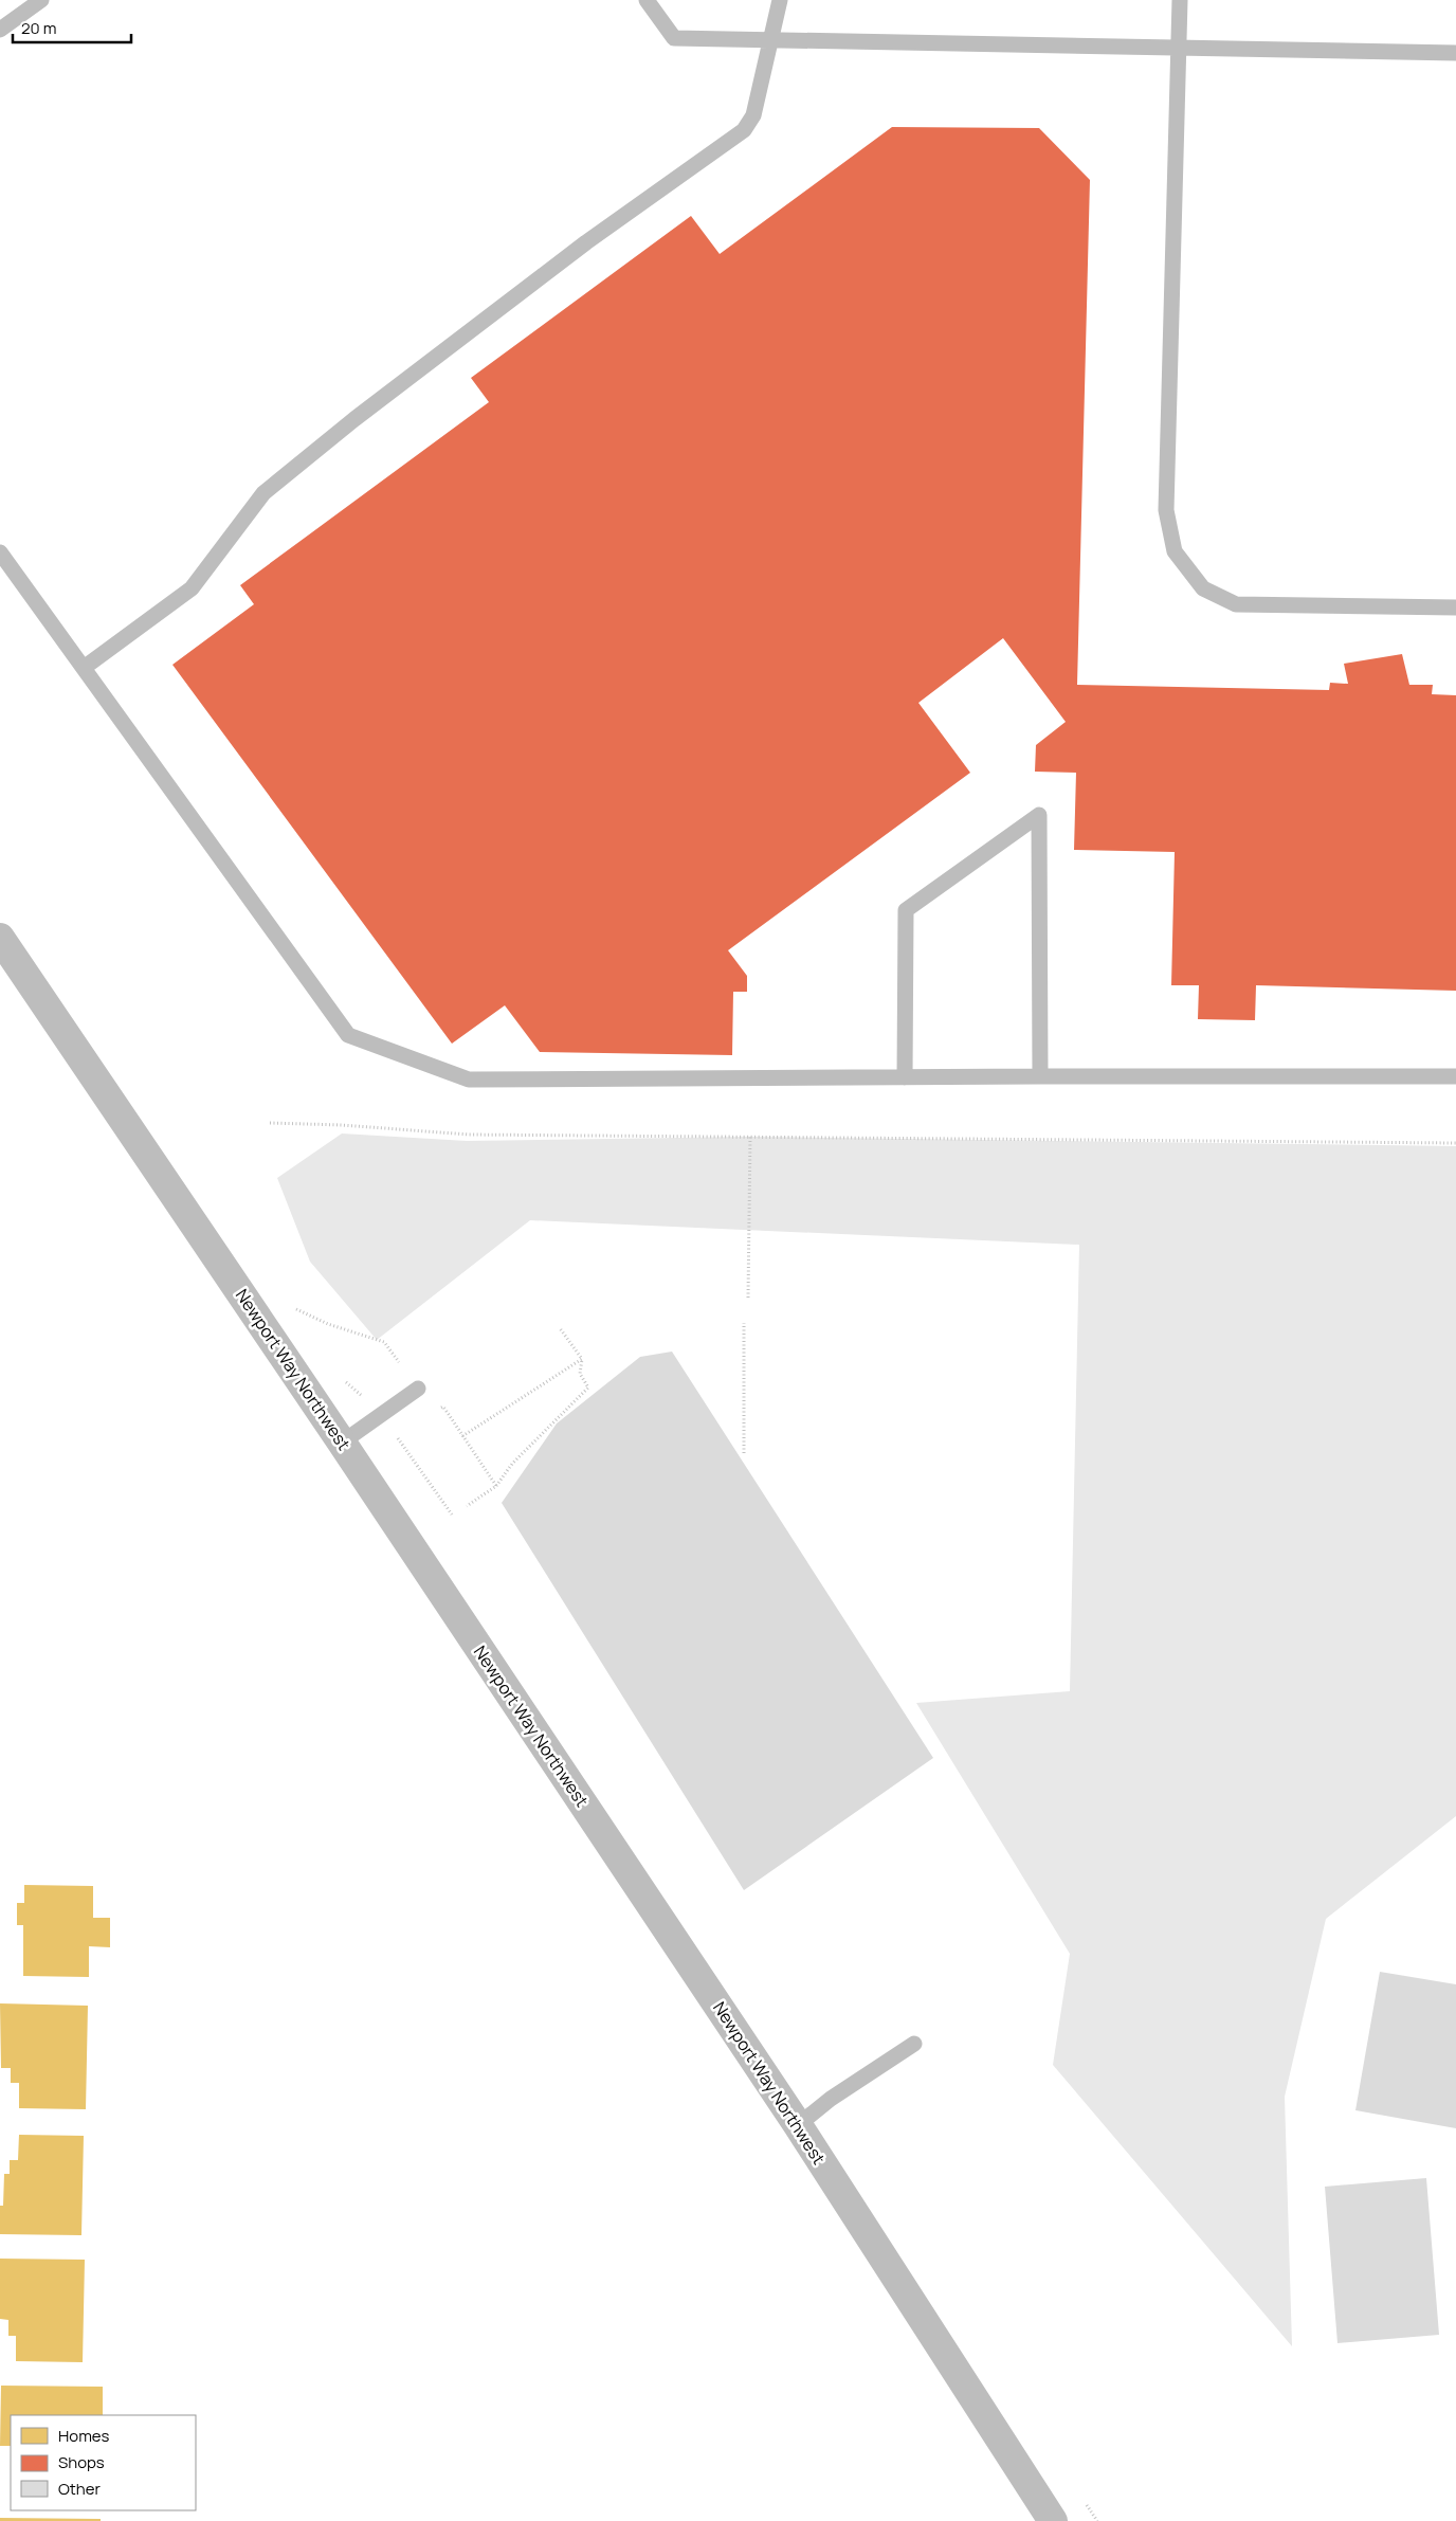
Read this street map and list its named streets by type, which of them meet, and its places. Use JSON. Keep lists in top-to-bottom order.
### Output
{
  "streets": {
    "street": ["Newport Way Northwest"]
  },
  "legend": ["Homes", "Shops", "Other"],
  "scale_bar": "20 m"
}
